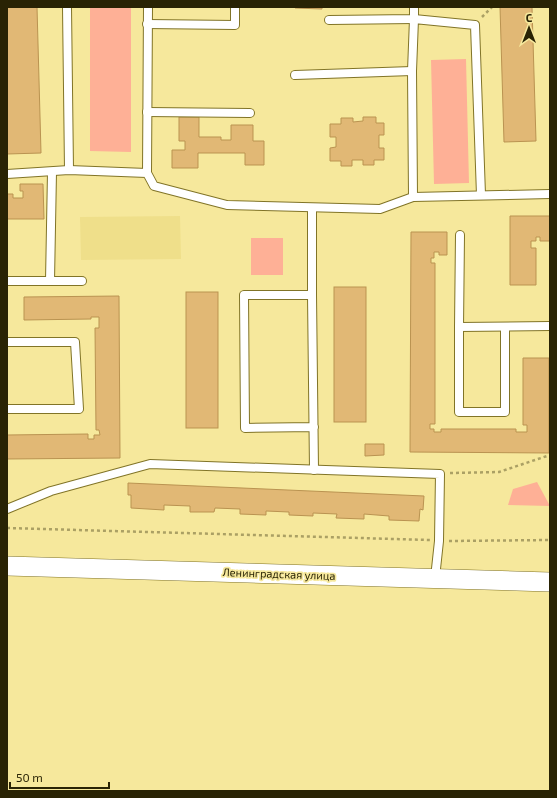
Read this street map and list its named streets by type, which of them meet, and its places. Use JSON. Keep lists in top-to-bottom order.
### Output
{
  "streets": {
    "street": ["Ленинградская улица"]
  },
  "scale_bar": "50 m",
  "north": "top"
}
